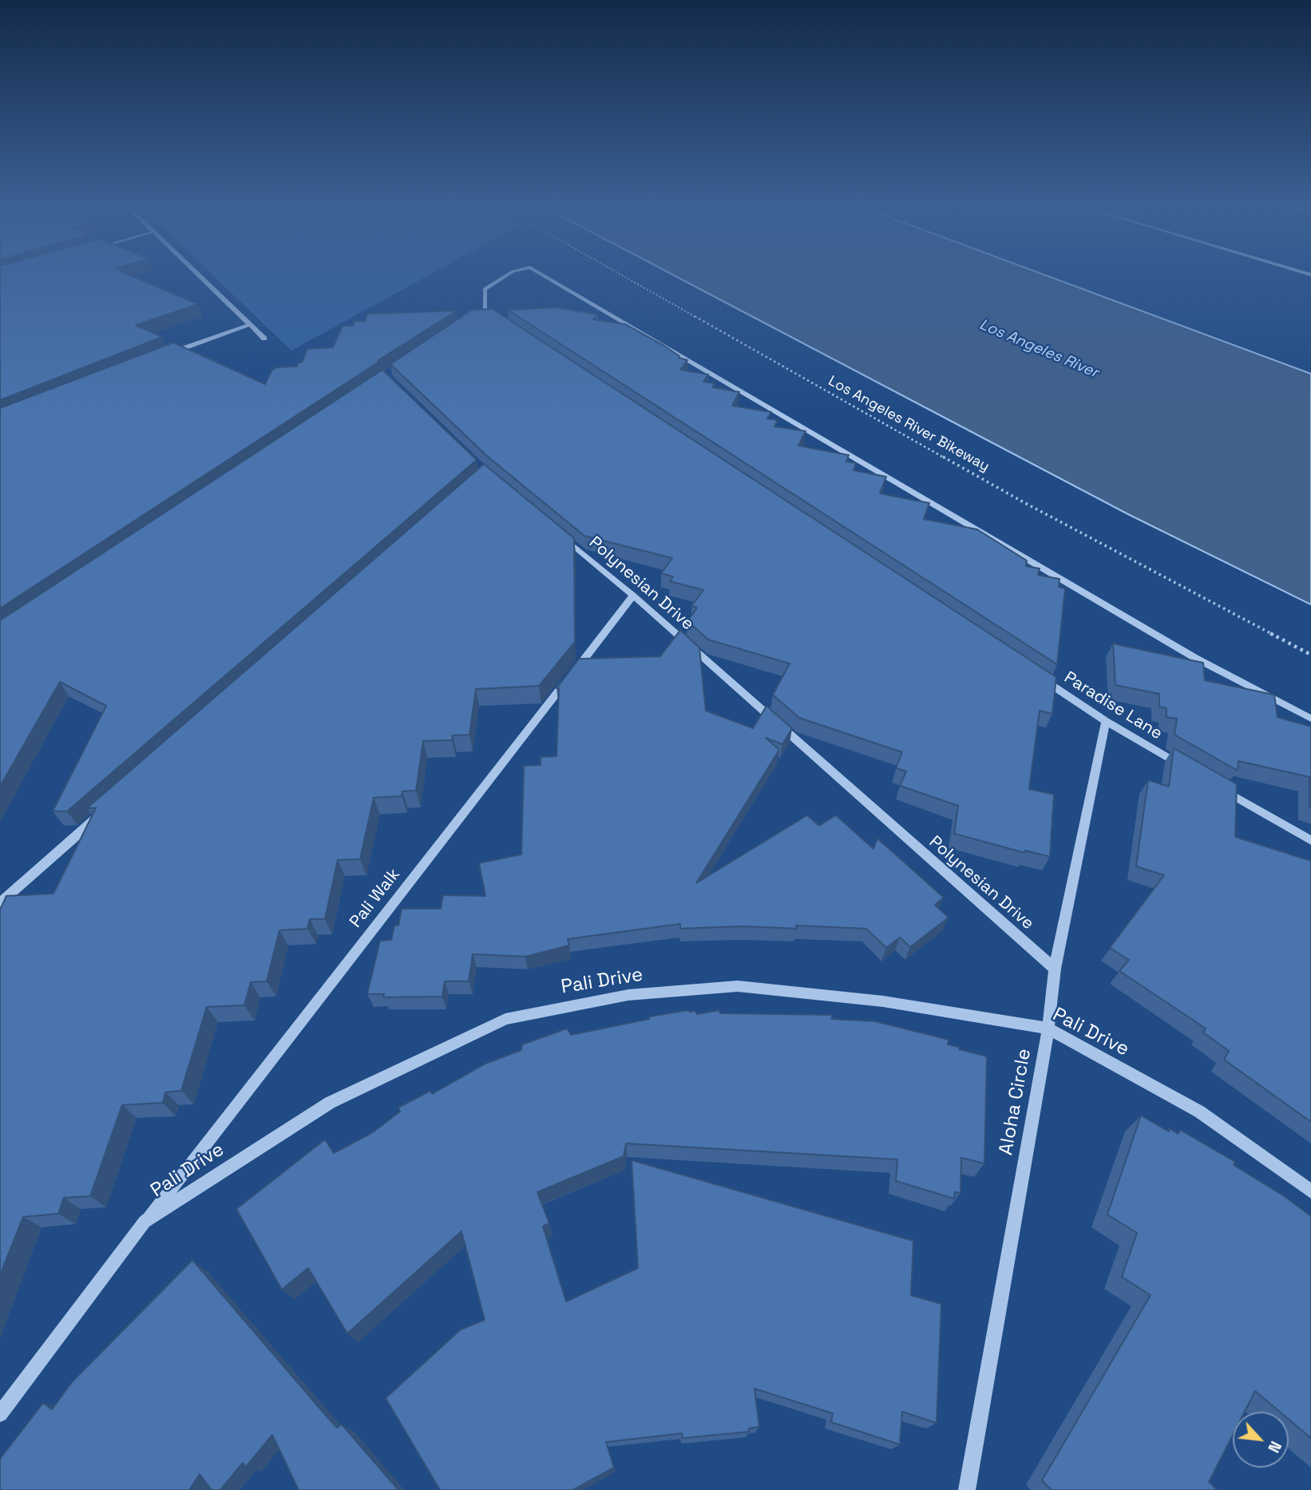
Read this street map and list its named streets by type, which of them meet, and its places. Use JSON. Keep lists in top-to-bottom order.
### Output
{
  "streets": {
    "street": [
      "Polynesian Drive",
      "Paradise Lane",
      "Pali Walk",
      "Pali Drive",
      "Aloha Circle"
    ],
    "path": ["Los Angeles River Bikeway"]
  },
  "crossings": [
    ["Polynesian Drive", "Pali Walk"],
    ["Polynesian Drive", "Aloha Circle"],
    ["Paradise Lane", "Aloha Circle"],
    ["Pali Walk", "Pali Drive"],
    ["Pali Drive", "Aloha Circle"]
  ],
  "water": ["Los Angeles River"],
  "north": "bottom right"
}
